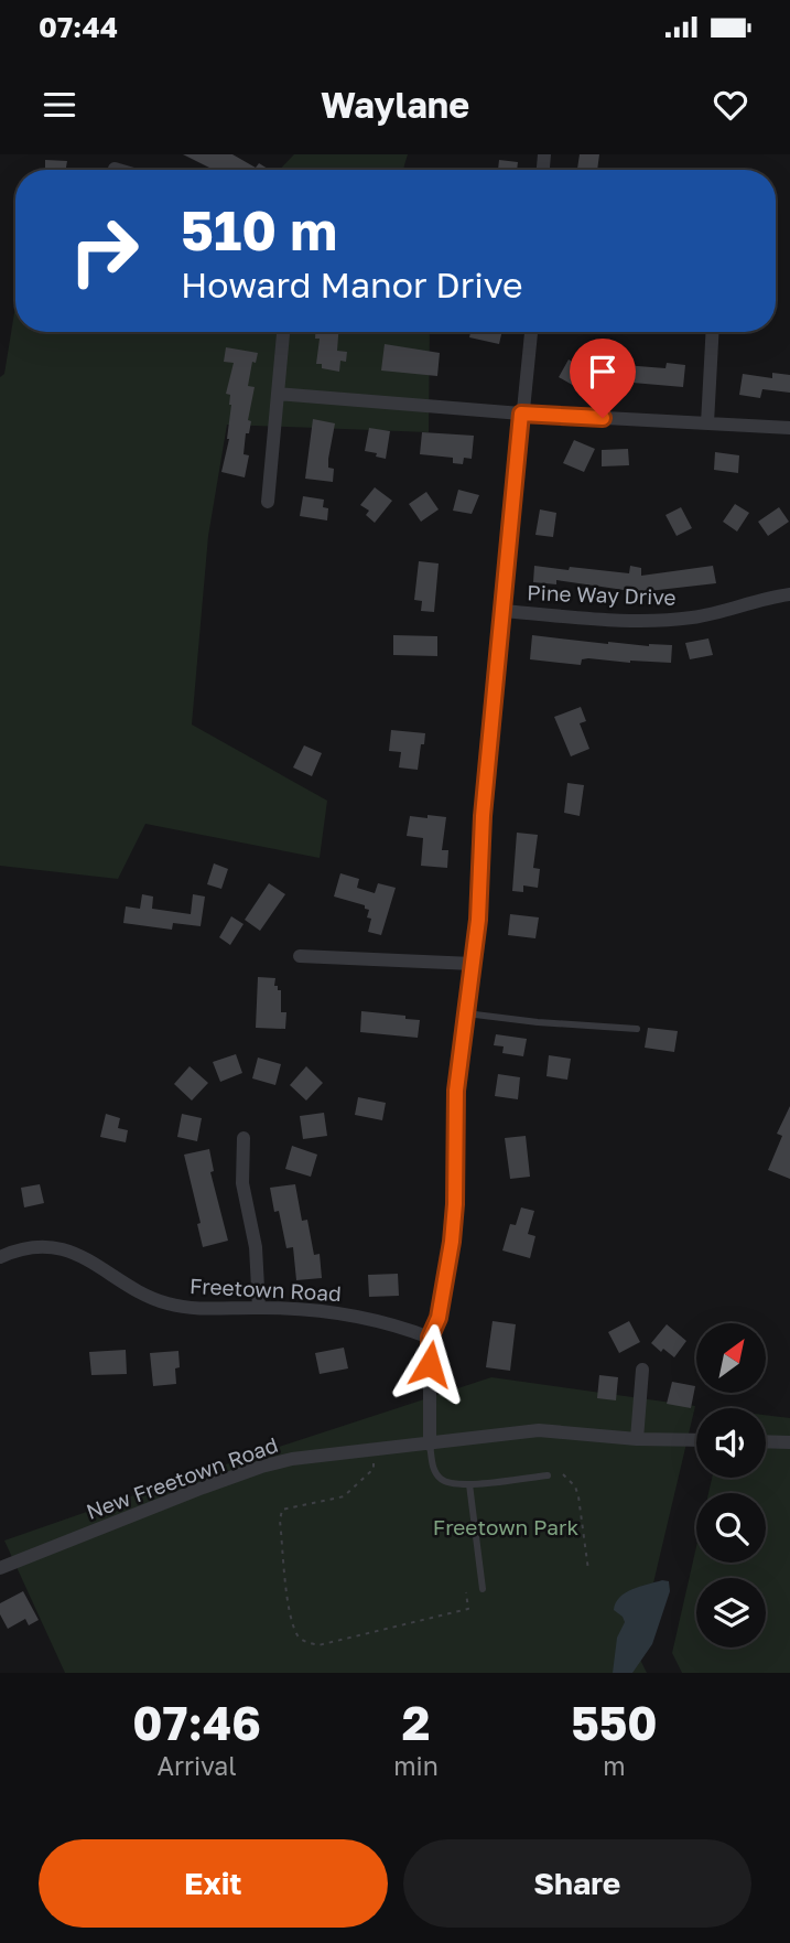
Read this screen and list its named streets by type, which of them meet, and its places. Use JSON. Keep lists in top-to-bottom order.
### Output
{
  "streets": {
    "street": ["Pine Way Drive", "Freetown Road", "New Freetown Road"]
  },
  "parks": ["Freetown Park"],
  "north": "top right",
  "page": {
    "status": "07:44",
    "header": "Waylane",
    "turn": ["510 m", "Howard Manor Drive"],
    "eta": [
      "07:46",
      "Arrival",
      "2",
      "min",
      "550",
      "m"
    ],
    "buttons": ["Exit", "Share"]
  }
}
